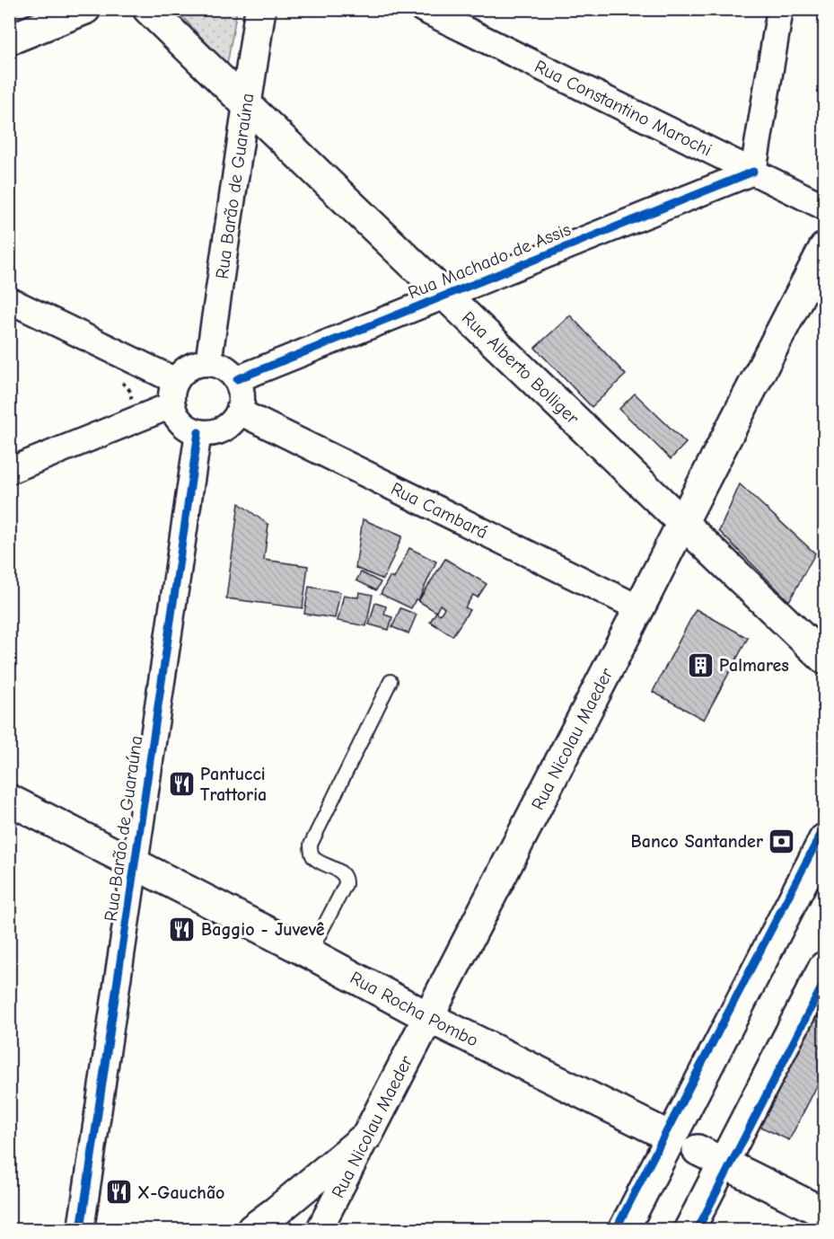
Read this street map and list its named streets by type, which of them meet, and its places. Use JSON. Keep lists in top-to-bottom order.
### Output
{
  "streets": {
    "main road": [
      "Rua Barão de Guaraúna",
      "Rua Alberto Bolliger",
      "Rua Nicolau Maeder",
      "Rua Rocha Pombo"
    ],
    "street": ["Rua Constantino Marochi", "Rua Machado de Assis", "Rua Cambará"]
  },
  "crossings": [
    ["Rua Constantino Marochi", "Rua Machado de Assis"],
    ["Rua Barão de Guaraúna", "Rua Machado de Assis"],
    ["Rua Barão de Guaraúna", "Rua Alberto Bolliger"],
    ["Rua Barão de Guaraúna", "Rua Cambará"],
    ["Rua Barão de Guaraúna", "Rua Rocha Pombo"],
    ["Rua Machado de Assis", "Rua Alberto Bolliger"],
    ["Rua Machado de Assis", "Rua Cambará"],
    ["Rua Alberto Bolliger", "Rua Nicolau Maeder"],
    ["Rua Cambará", "Rua Nicolau Maeder"],
    ["Rua Nicolau Maeder", "Rua Rocha Pombo"]
  ],
  "places": {
    "building": ["Palmares"],
    "restaurant": ["Pantucci Trattoria", "Baggio - Juvevê", "X-Gauchão"],
    "bank": ["Banco Santander"]
  }
}
